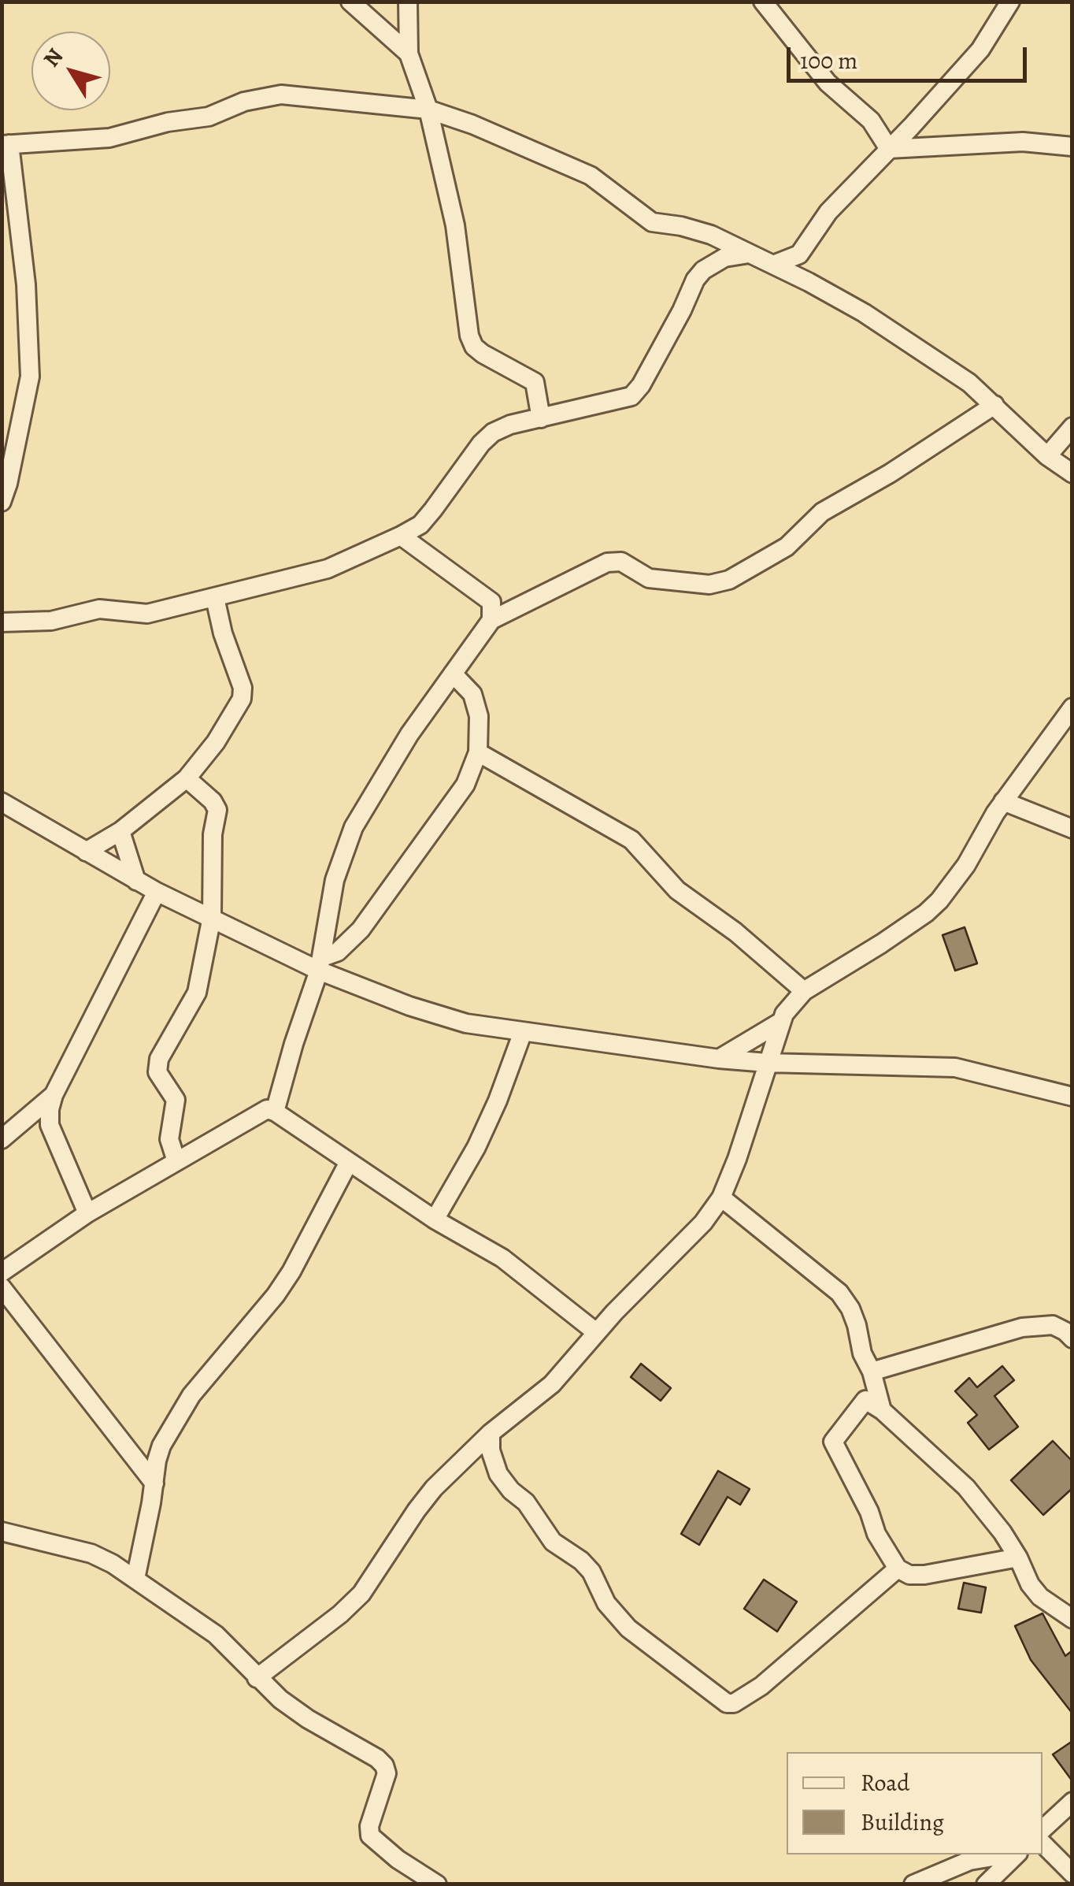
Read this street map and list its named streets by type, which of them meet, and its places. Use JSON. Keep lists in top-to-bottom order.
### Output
{
  "legend": ["Road", "Building"],
  "scale_bar": "100 m",
  "north": "top left"
}
